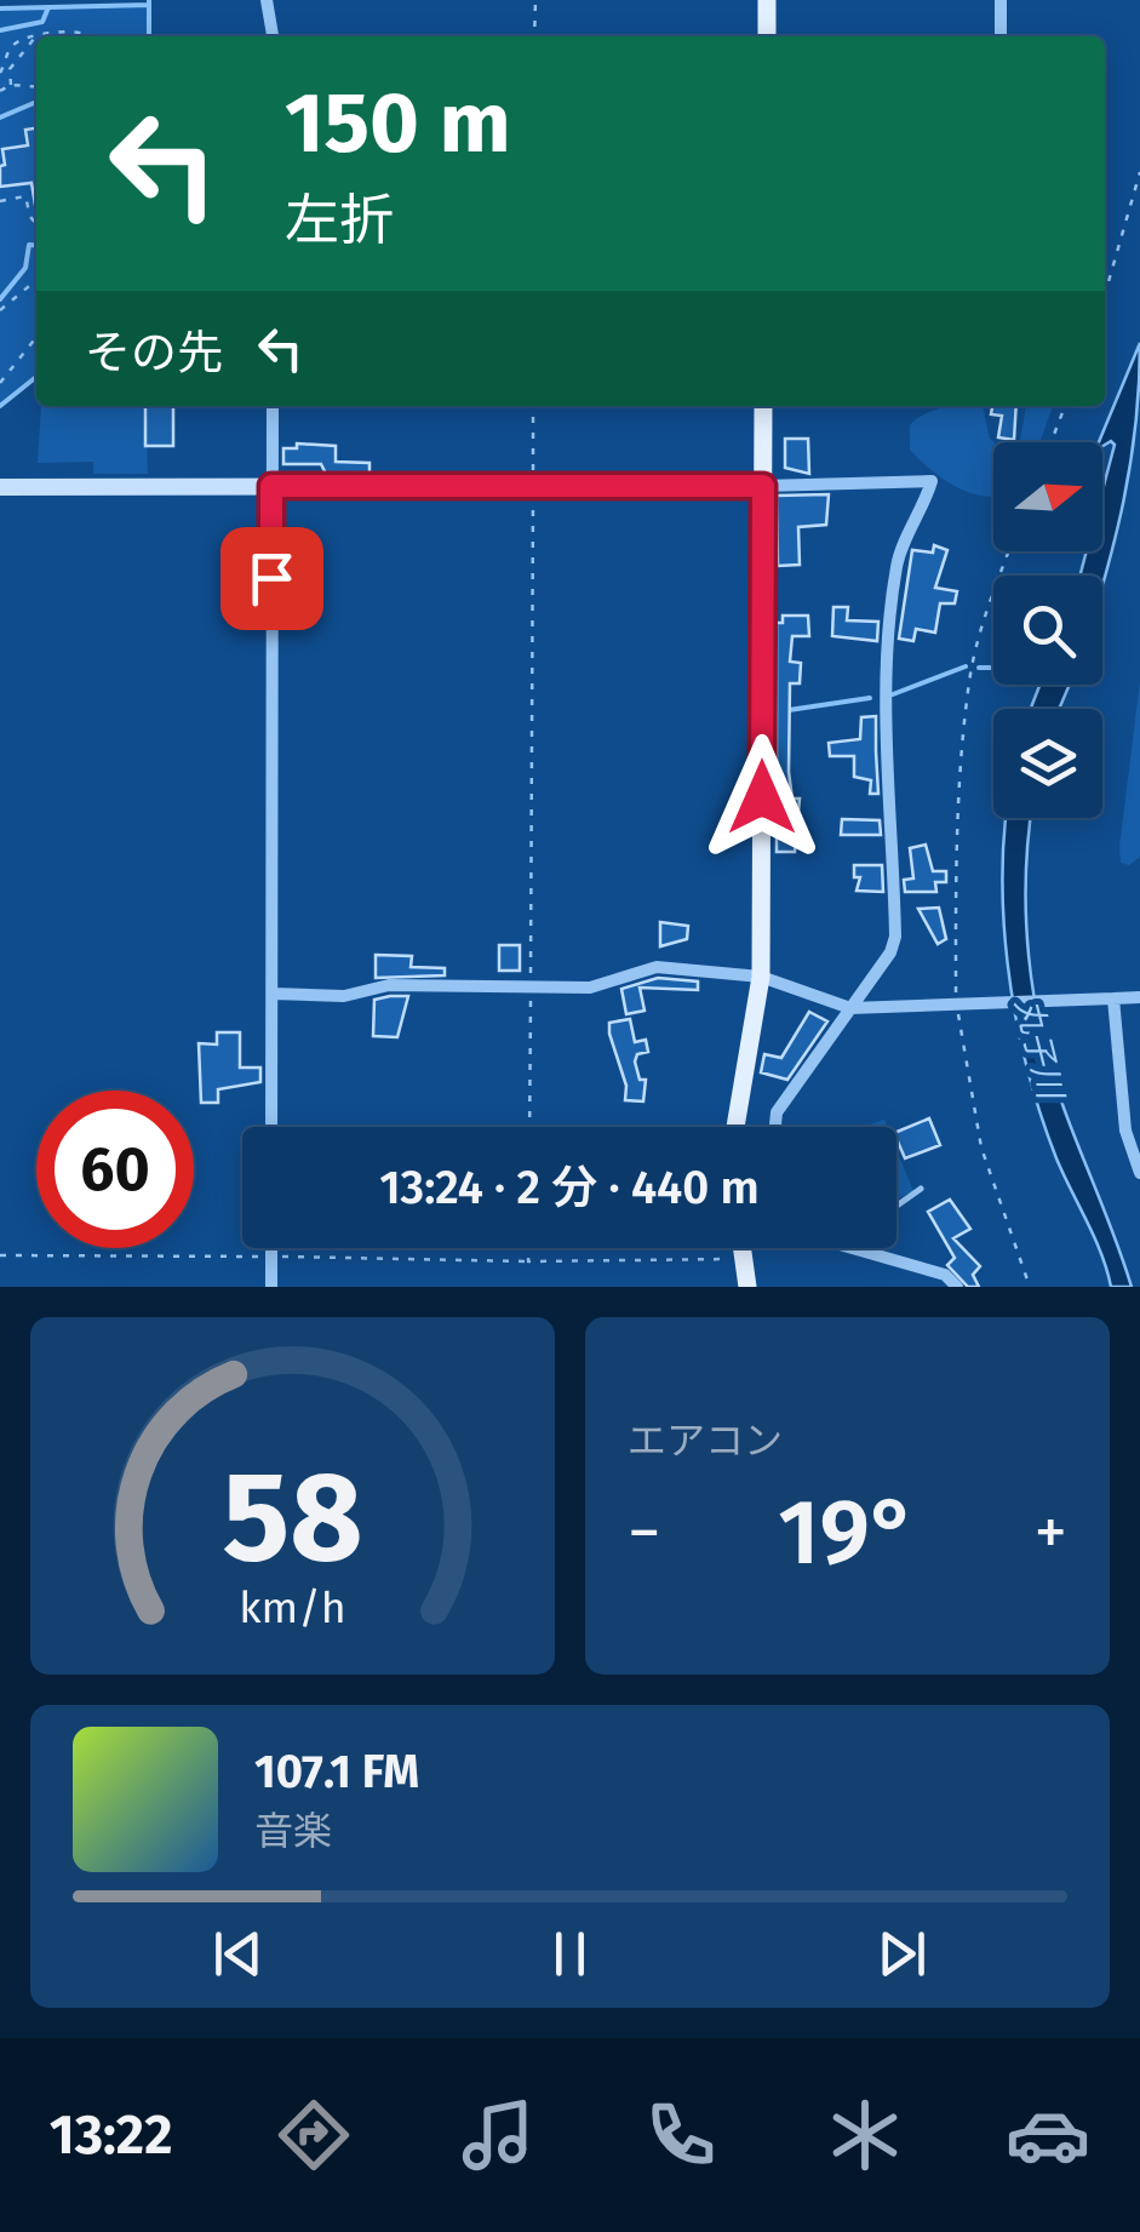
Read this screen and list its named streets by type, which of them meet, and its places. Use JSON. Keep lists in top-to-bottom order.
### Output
{
  "water": ["丸子川"],
  "north": "right",
  "page": {
    "turn": ["150 m", "左折"],
    "then": "その先",
    "limit": "60",
    "trip": "13:24 · 2 分 · 440 m",
    "tile": "エアコン",
    "heat": ["−", "19°", "+"],
    "song": ["107.1 FM", "音楽"],
    "tabs": "13:22",
    "gauge": ["58", "km/h"]
  }
}
